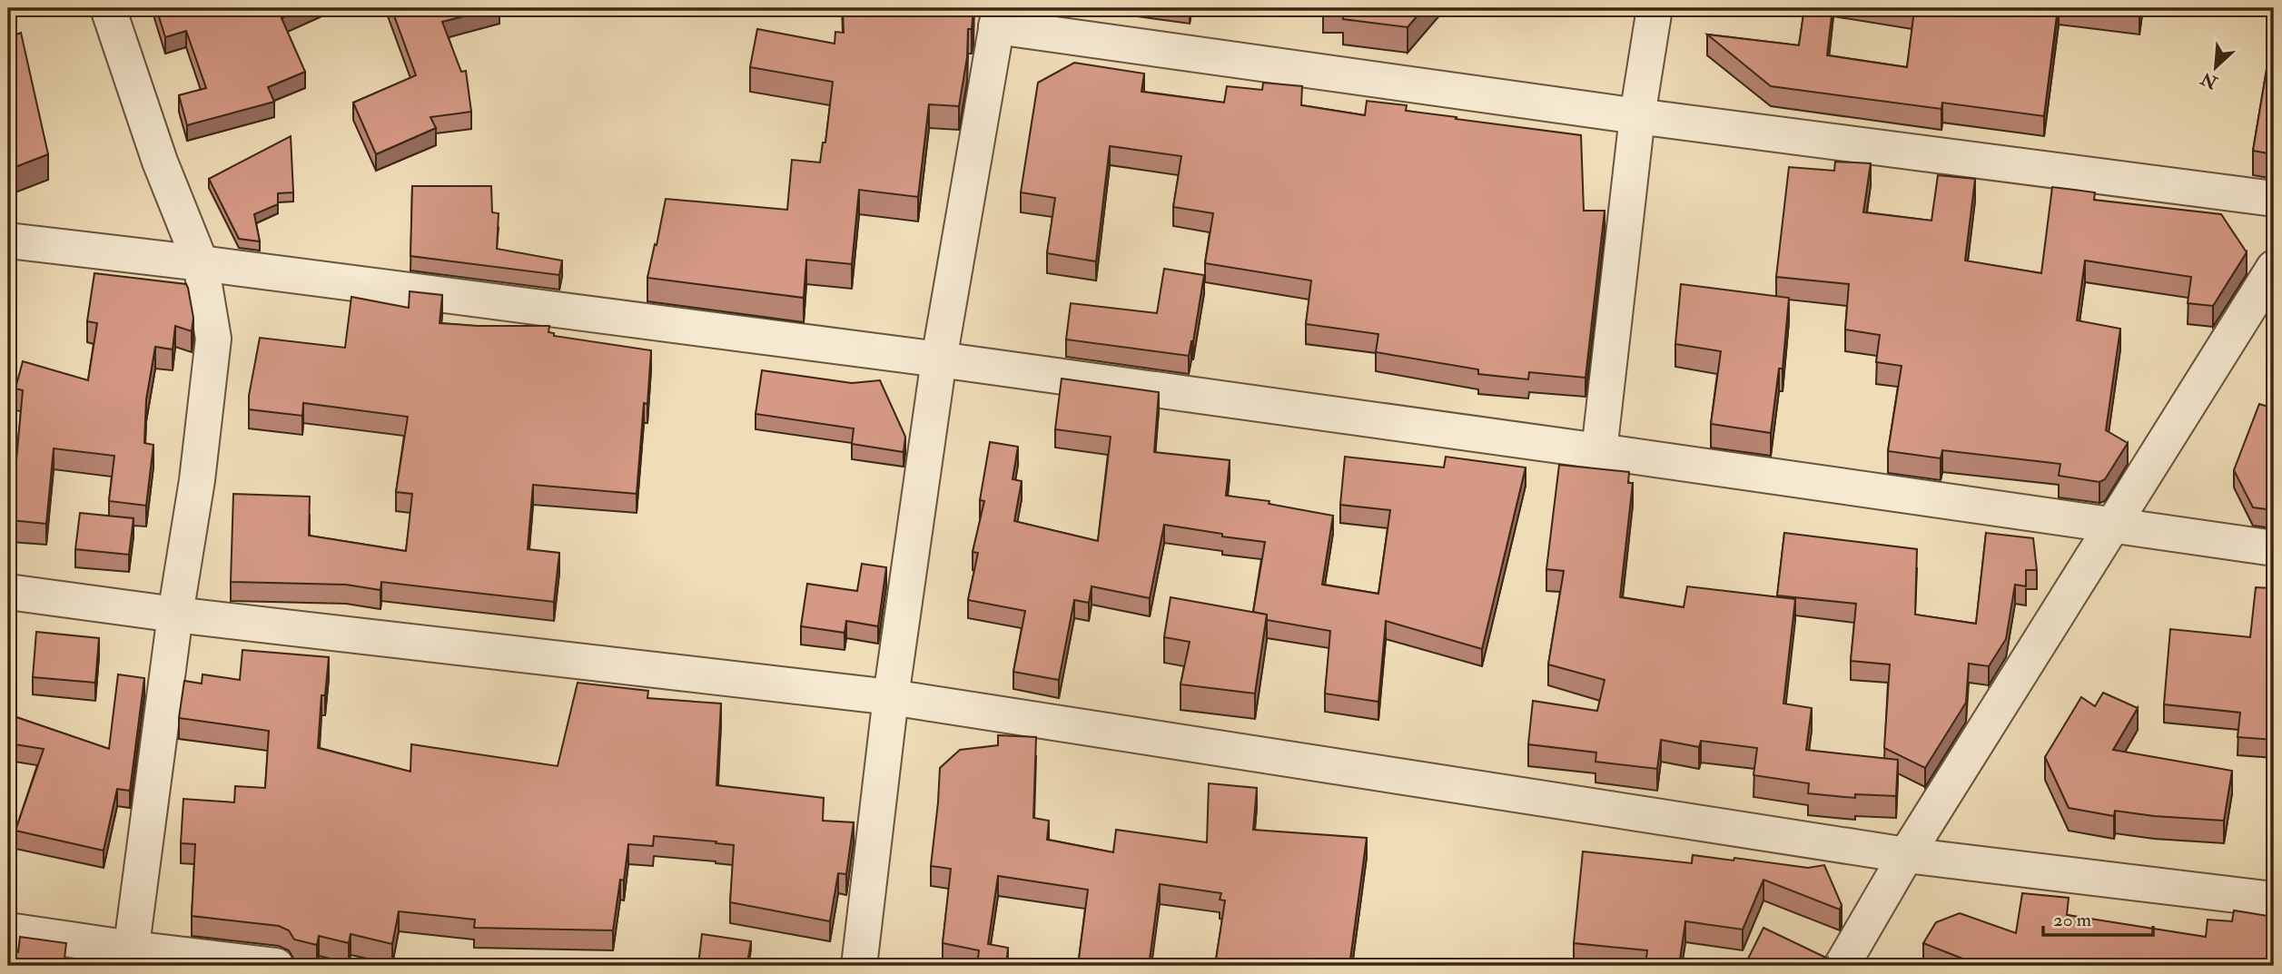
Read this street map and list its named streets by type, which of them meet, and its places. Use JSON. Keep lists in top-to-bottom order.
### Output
{
  "scale_bar": "20 m",
  "north": "bottom left"
}
